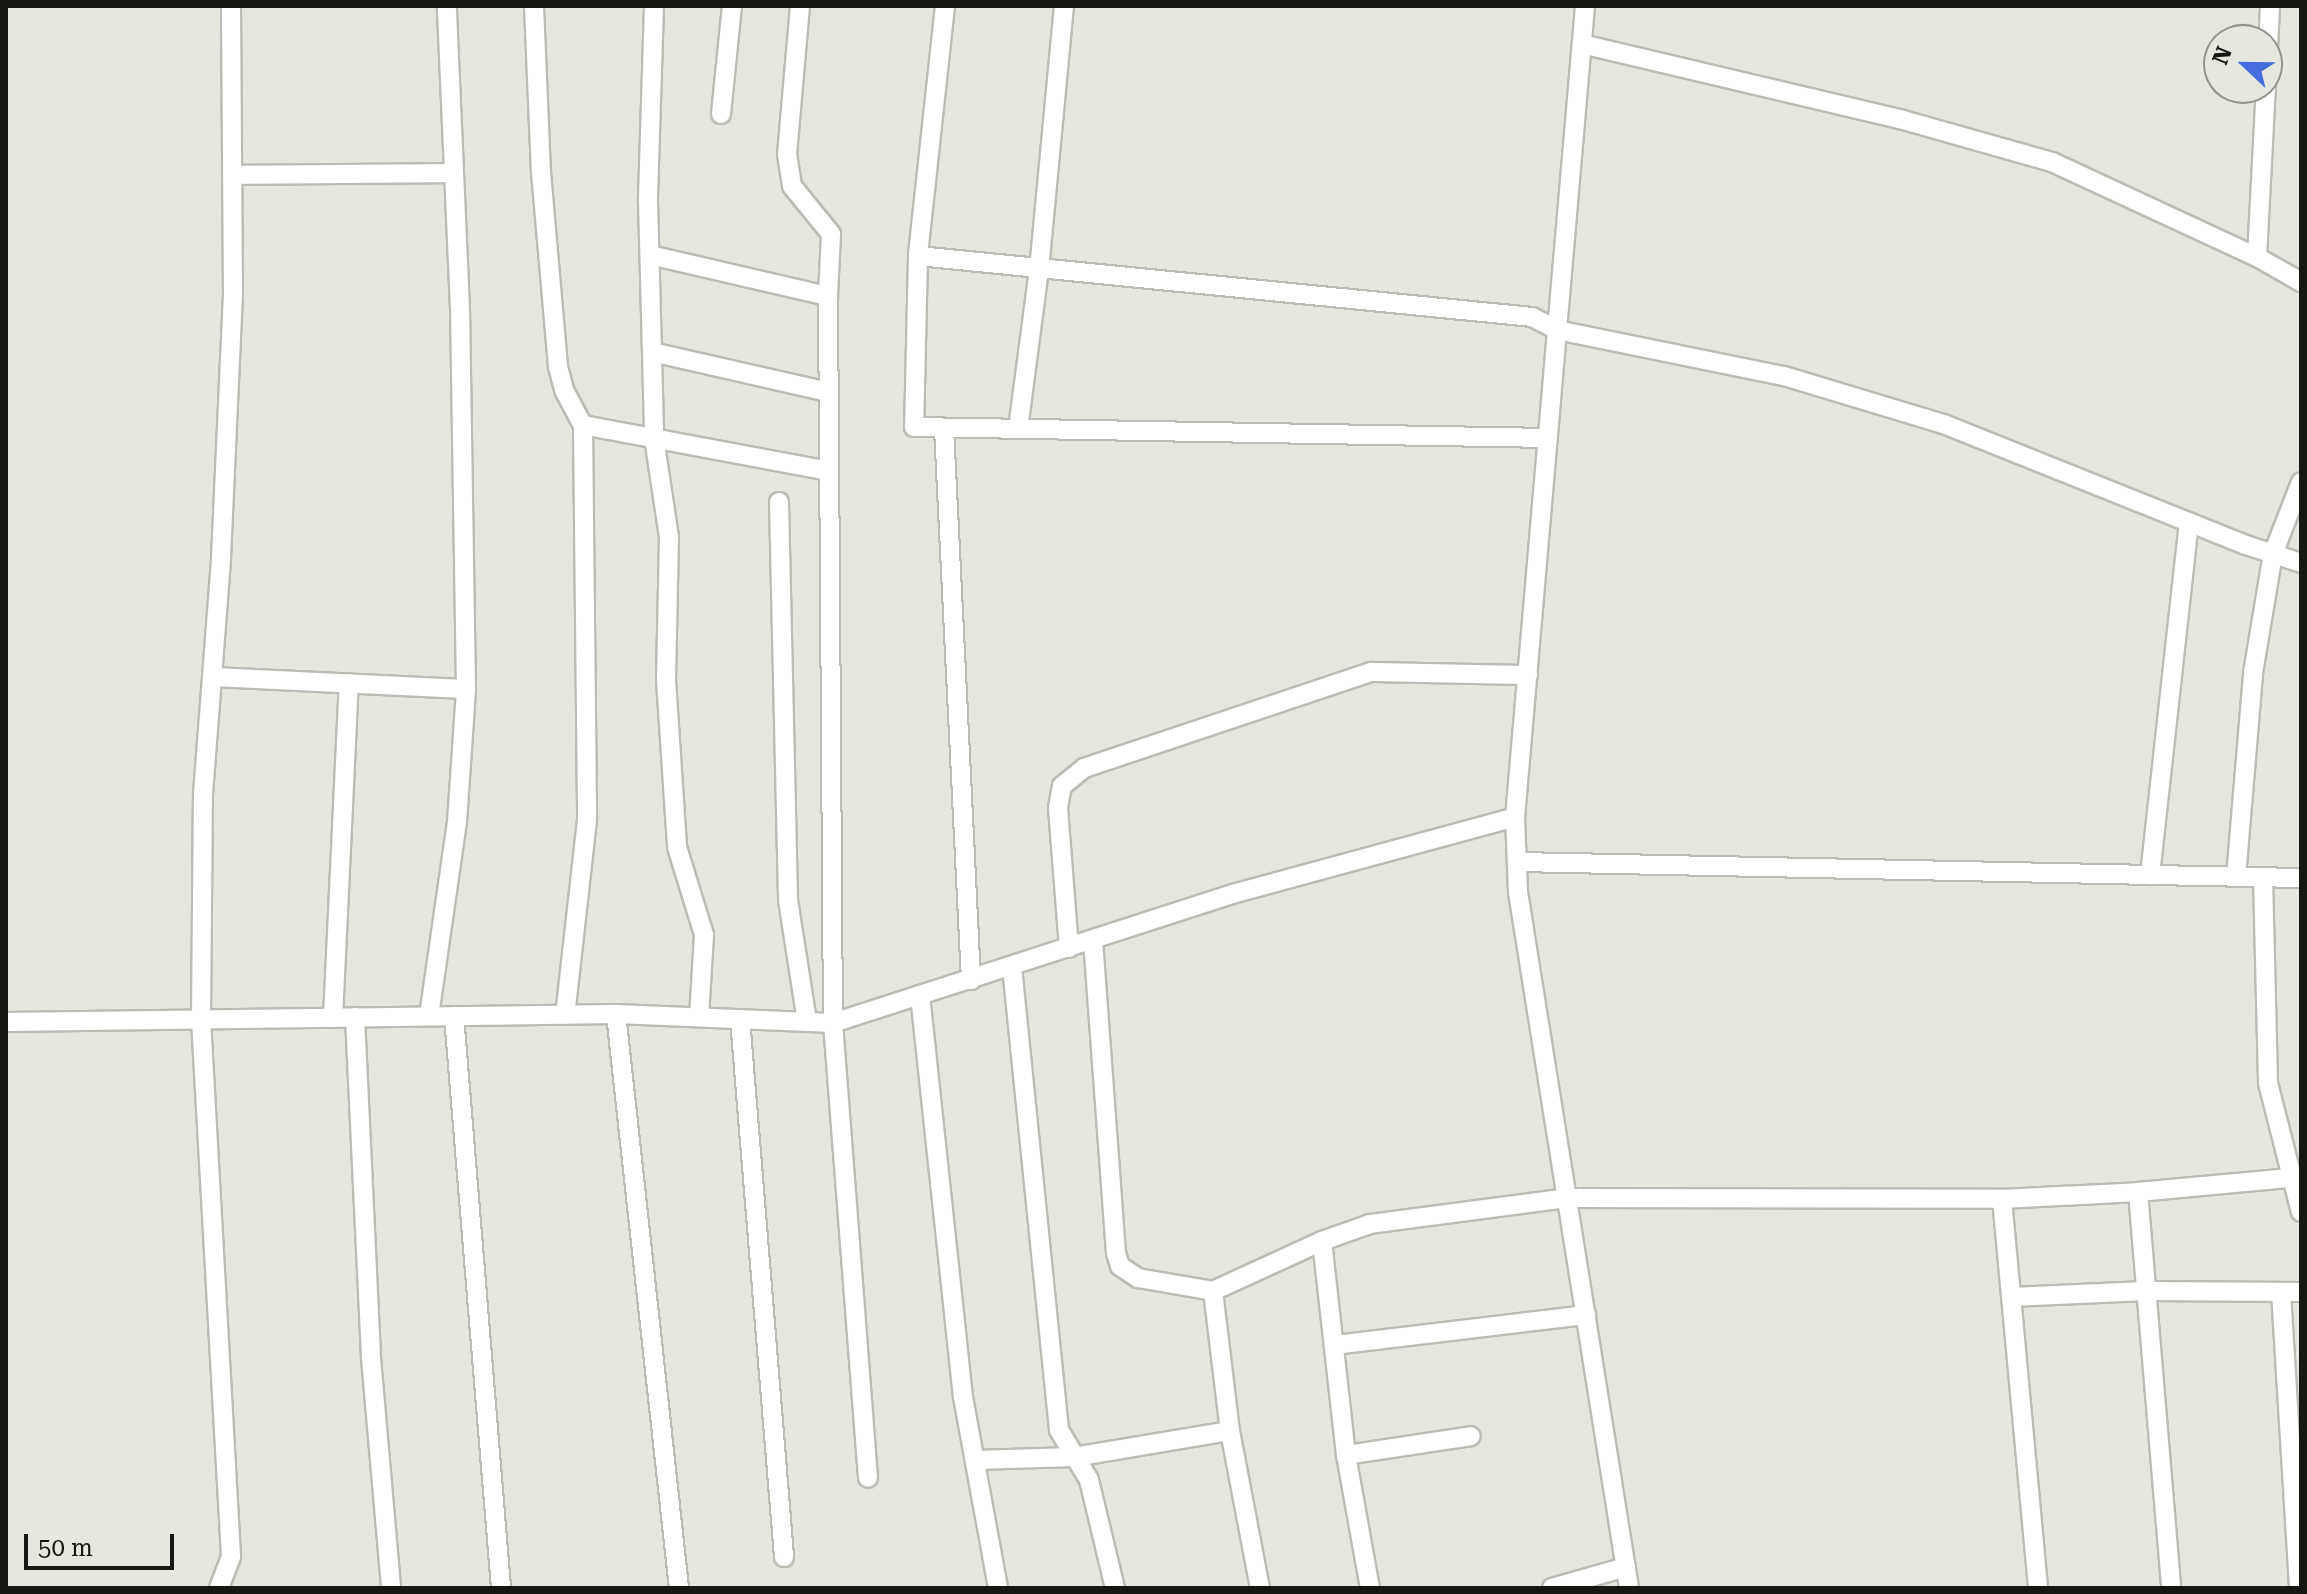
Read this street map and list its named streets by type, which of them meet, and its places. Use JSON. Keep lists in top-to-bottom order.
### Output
{
  "scale_bar": "50 m",
  "north": "left"
}
